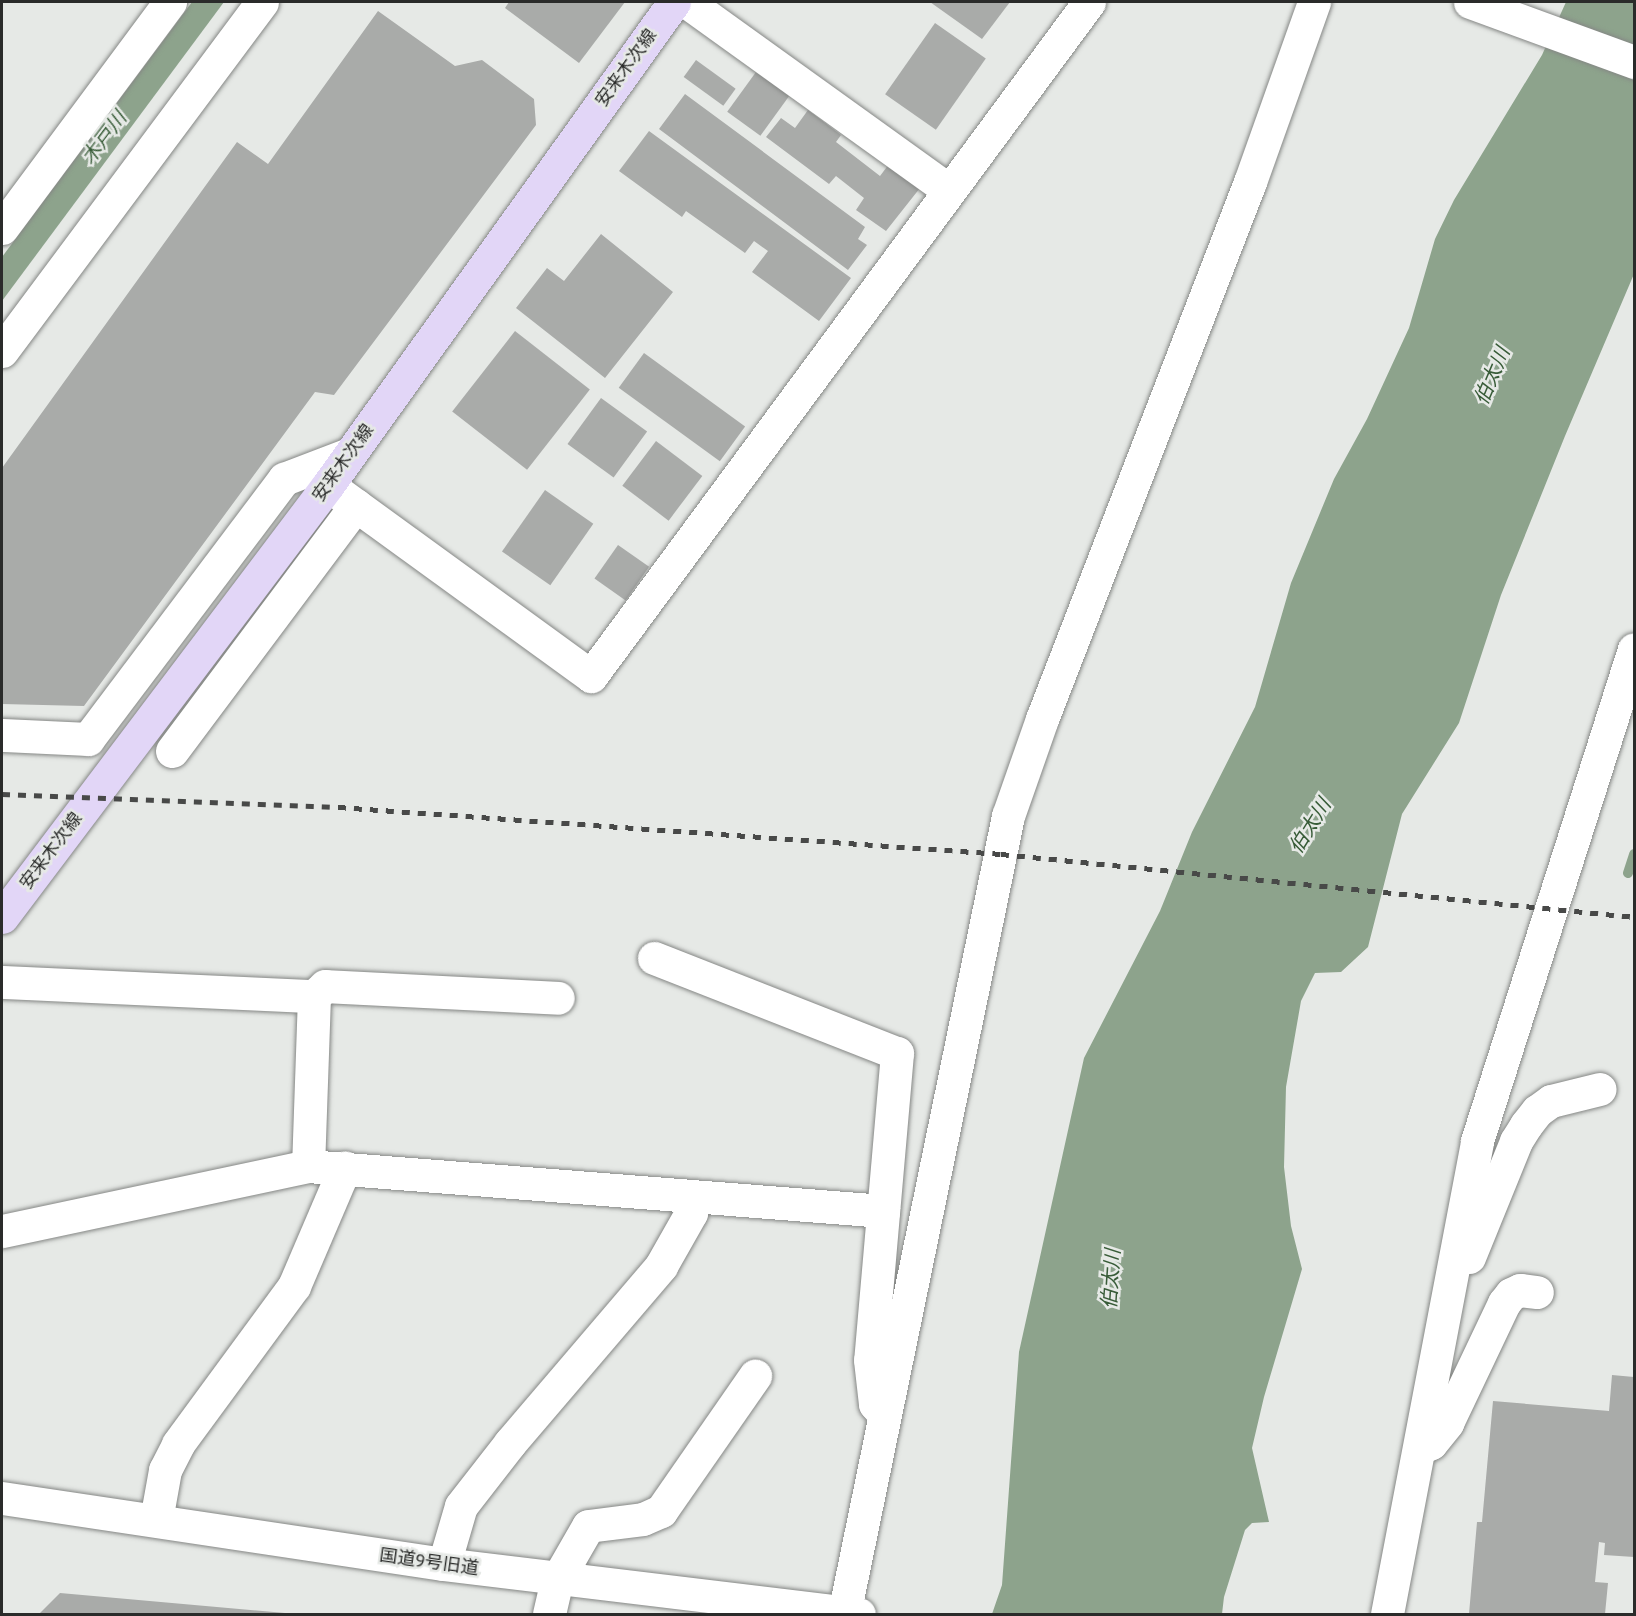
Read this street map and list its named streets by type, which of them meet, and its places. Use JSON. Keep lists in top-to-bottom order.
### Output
{
  "streets": {
    "main road": ["安来木次線"],
    "street": ["国道9号旧道"]
  },
  "water": ["木戸川", "伯太川"]
}
